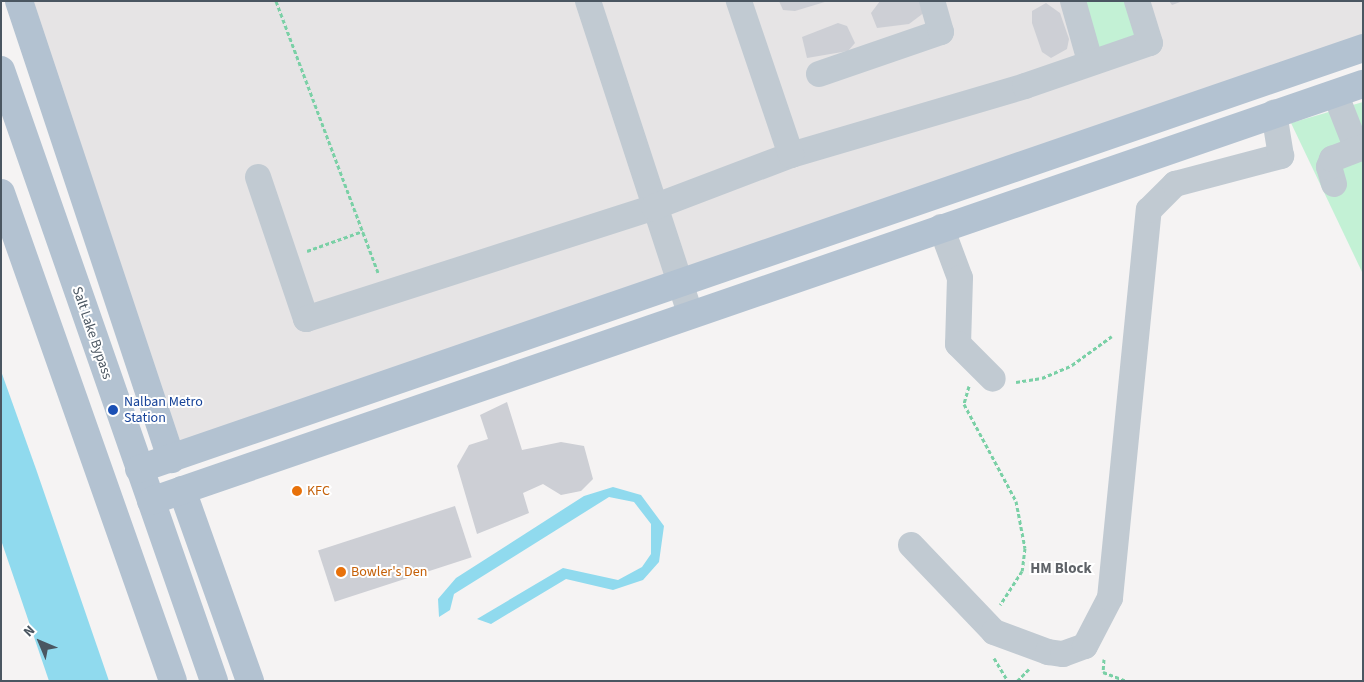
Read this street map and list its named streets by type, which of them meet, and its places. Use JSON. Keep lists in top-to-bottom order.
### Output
{
  "streets": {
    "main road": ["Salt Lake Bypass"]
  },
  "districts": ["HM Block"],
  "places": ["Nalban Metro Station", "KFC", "Bowler's Den"],
  "north": "top left"
}
